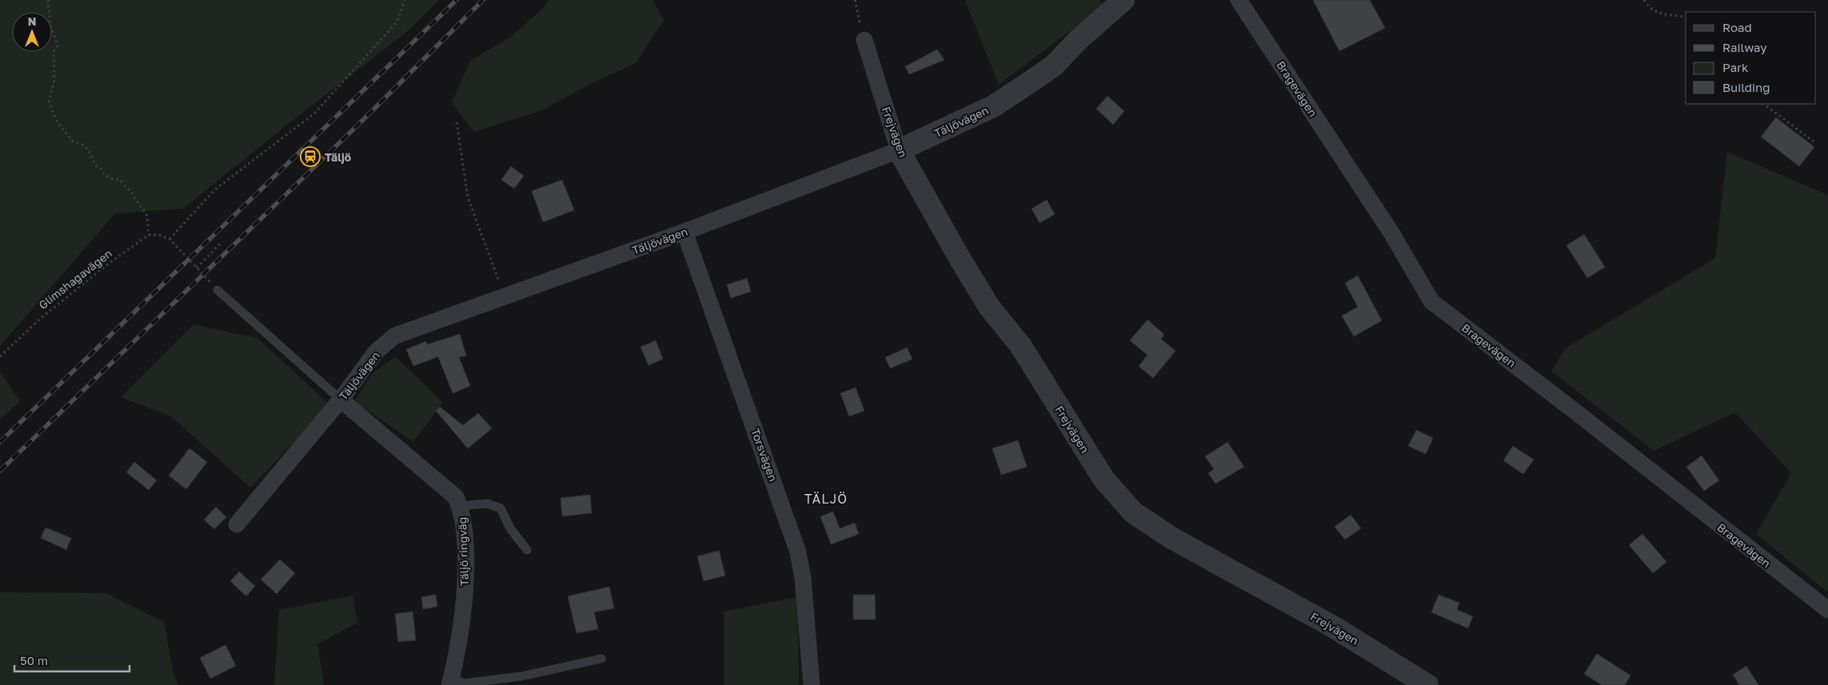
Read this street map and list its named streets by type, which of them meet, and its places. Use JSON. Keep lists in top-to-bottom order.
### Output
{
  "streets": {
    "street": [
      "Bragevägen",
      "Täljövägen",
      "Frejvägen",
      "Torsvägen",
      "Täljö ringväg"
    ],
    "path": ["Glimshagavägen"]
  },
  "crossings": [
    ["Täljövägen", "Frejvägen"],
    ["Täljövägen", "Torsvägen"],
    ["Täljövägen", "Täljö ringväg"]
  ],
  "districts": ["TÄLJÖ"],
  "places": {
    "station": ["Täljö"]
  },
  "legend": [
    "Road",
    "Railway",
    "Park",
    "Building"
  ],
  "scale_bar": "50 m",
  "north": "top"
}
